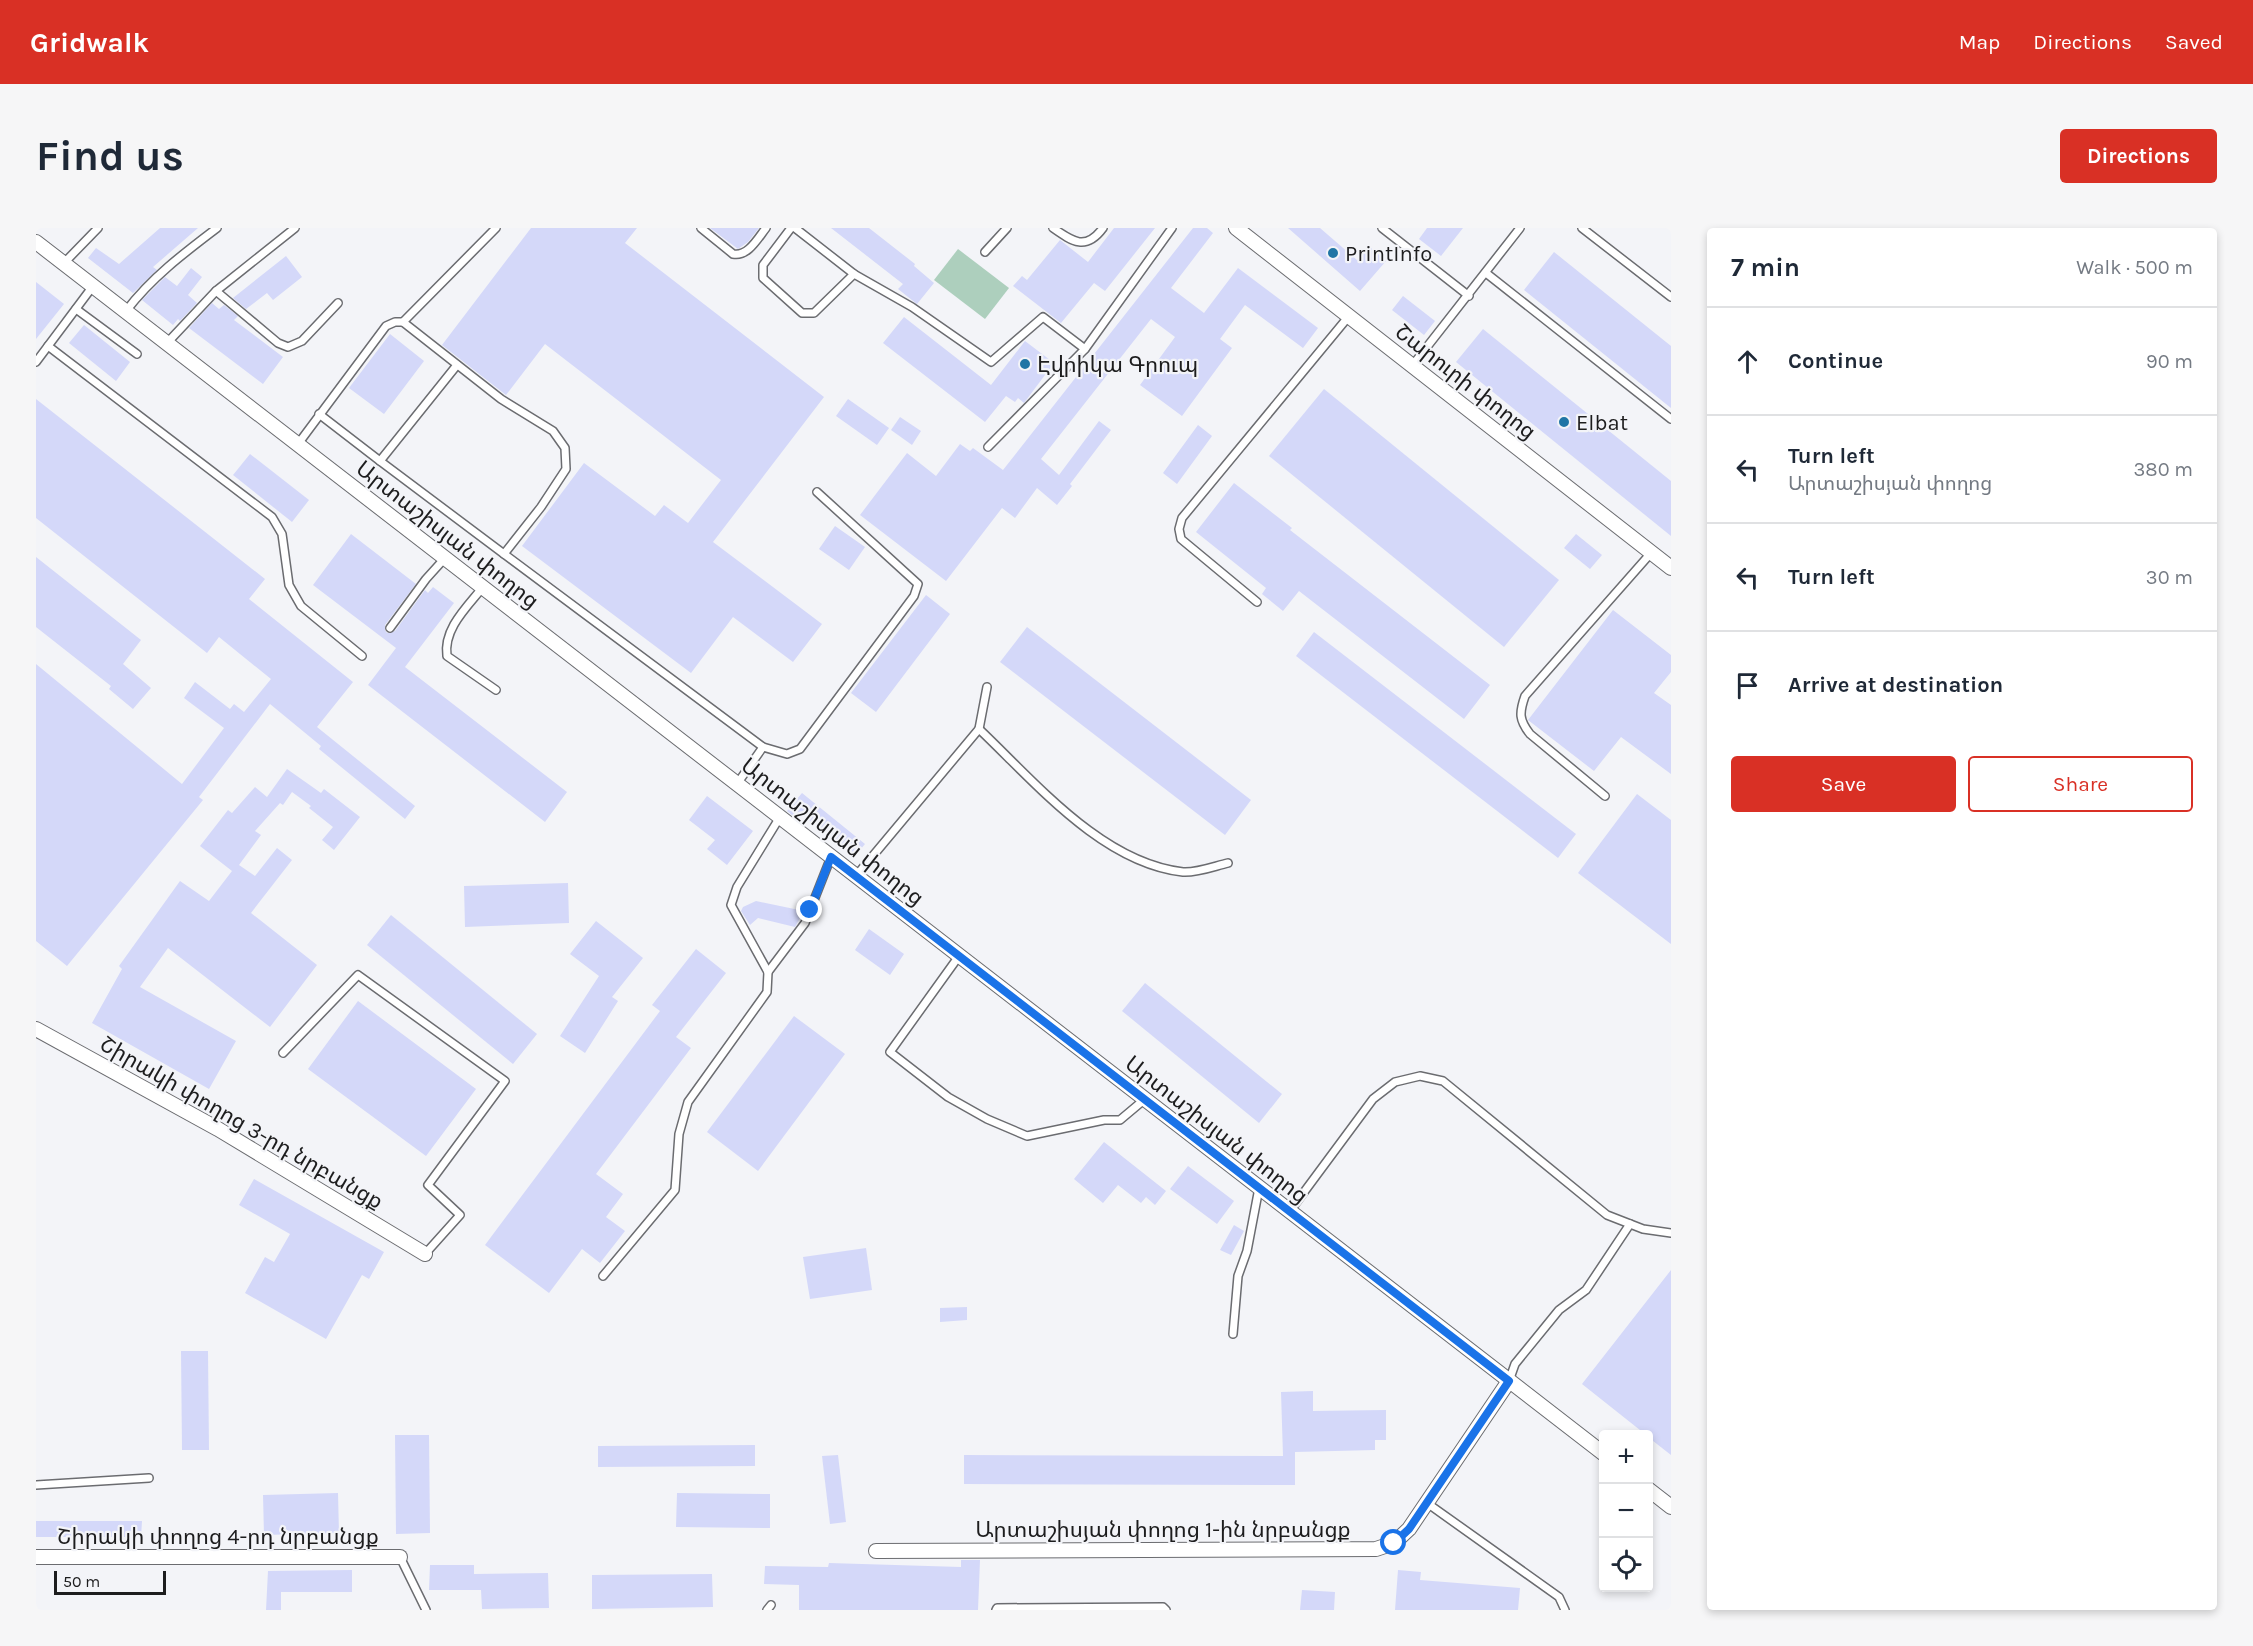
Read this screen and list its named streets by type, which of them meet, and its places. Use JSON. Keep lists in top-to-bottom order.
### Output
{
  "streets": {
    "street": [
      "Շարուրի փողոց",
      "Արտաշիսյան փողոց",
      "Շիրակի փողոց 3-րդ նրբանցք",
      "Արտաշիսյան փողոց 1-ին նրբանցք",
      "Շիրակի փողոց 4-րդ նրբանցք"
    ]
  },
  "crossings": [
    ["Արտաշիսյան փողոց", "Արտաշիսյան փողոց 1-ին նրբանցք"]
  ],
  "places": ["PrintInfo", "Էվրիկա Գրուպ", "Elbat"],
  "scale_bar": "50 m",
  "page": {
    "header": "Gridwalk",
    "nav": ["Map", "Directions", "Saved"],
    "buttons": [
      "Directions",
      ["Save", "Share"]
    ],
    "title": "Find us",
    "heading": ["7 min", "Walk · 500 m"],
    "list": [
      ["Continue", "90 m"],
      ["Turn left", "Արտաշիսյան փողոց", "380 m"],
      ["Turn left", "30 m"],
      "Arrive at destination"
    ],
    "map_buttons": ["+", "−"],
    "scale": "50 m"
  }
}
